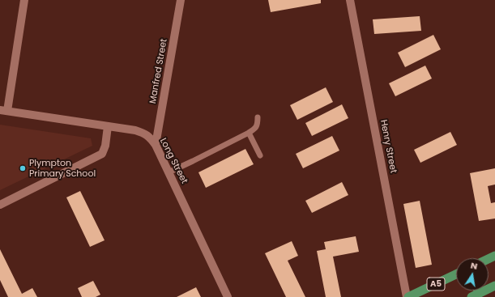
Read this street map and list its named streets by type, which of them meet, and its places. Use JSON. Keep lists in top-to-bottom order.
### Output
{
  "streets": {
    "highway": ["A5"],
    "street": ["Manfred Street", "Henry Street", "Long Street"]
  },
  "crossings": [
    ["Manfred Street", "Long Street"],
    ["Henry Street", "A5"]
  ],
  "places": ["Plympton Primary School"],
  "north": "top"
}
